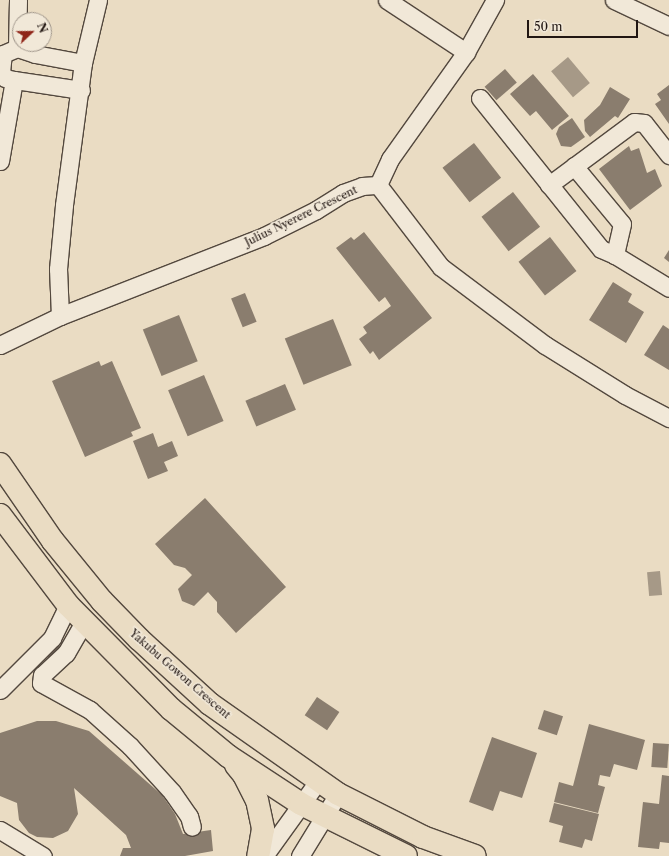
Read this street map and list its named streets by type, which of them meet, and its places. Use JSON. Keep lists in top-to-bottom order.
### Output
{
  "streets": {
    "main road": ["Yakubu Gowon Crescent"],
    "street": ["Julius Nyerere Crescent"]
  },
  "scale_bar": "50 m",
  "north": "right"
}
